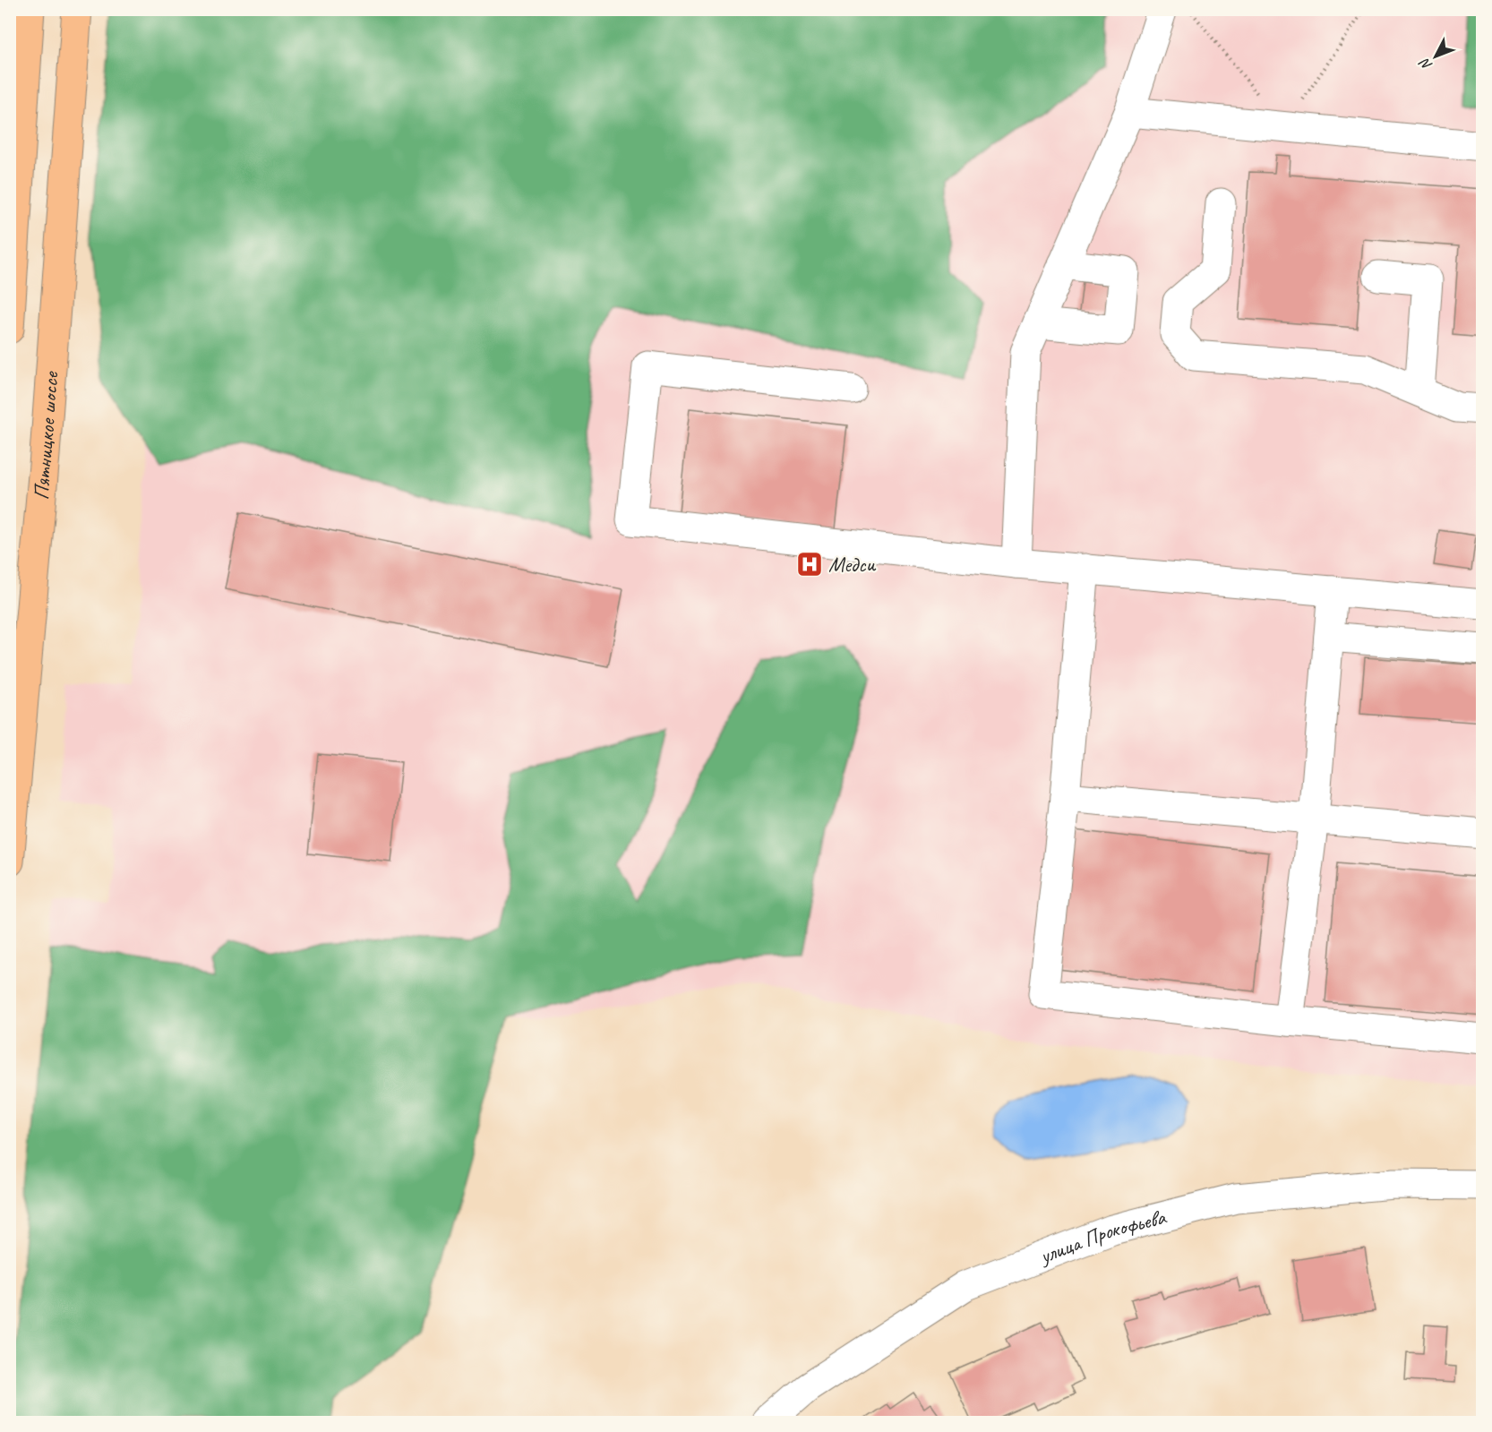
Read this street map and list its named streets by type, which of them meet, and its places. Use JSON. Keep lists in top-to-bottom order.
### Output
{
  "streets": {
    "main road": ["Пятницкое шоссе"],
    "street": ["улица Прокофьева"]
  },
  "places": {
    "hospital": ["Медси"]
  },
  "north": "bottom left"
}
